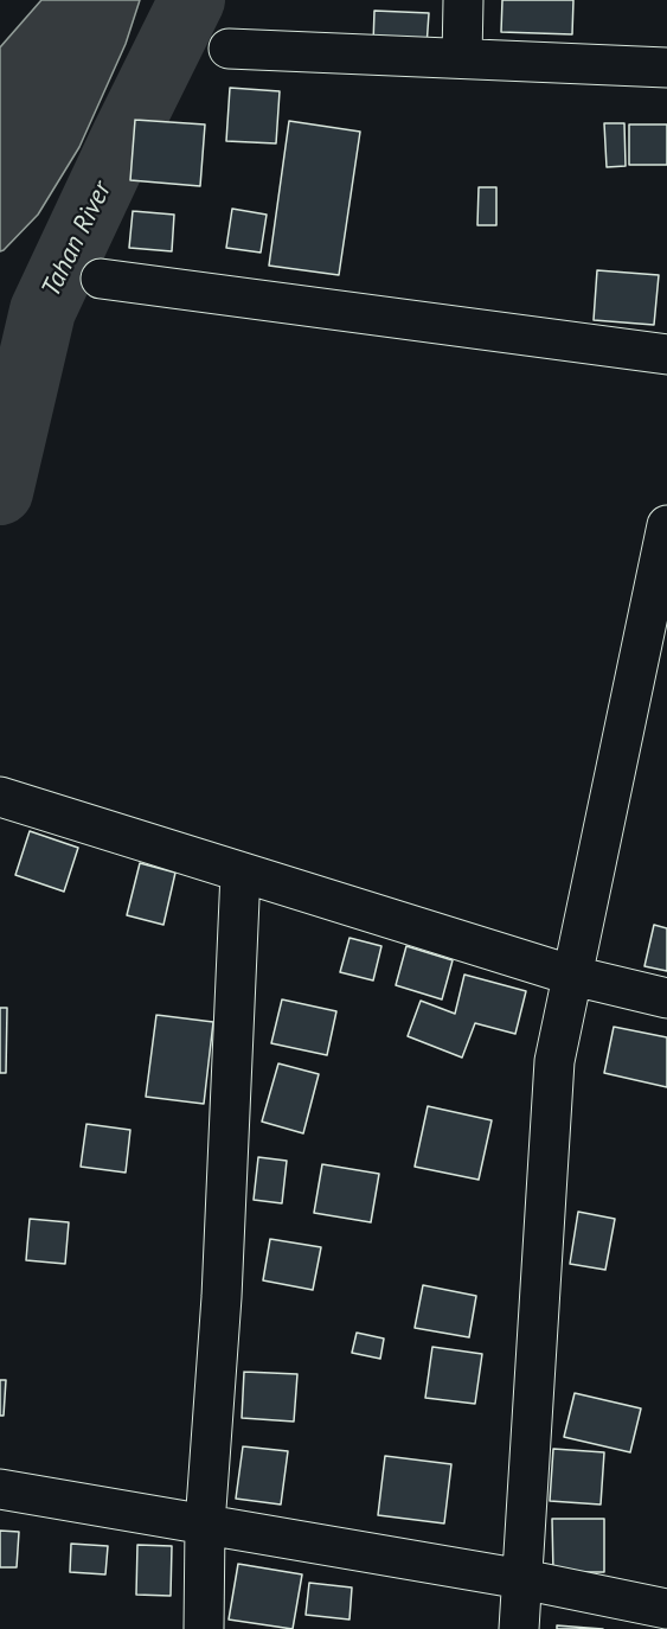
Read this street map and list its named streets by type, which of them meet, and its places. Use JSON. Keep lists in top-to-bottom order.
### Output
{
  "water": ["Tahan River"]
}
